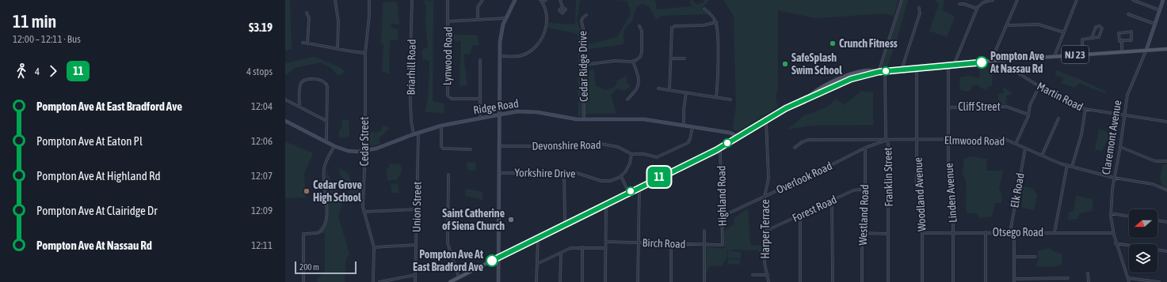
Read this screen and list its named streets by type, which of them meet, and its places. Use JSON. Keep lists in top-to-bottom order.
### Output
{
  "streets": {
    "main road": ["NJ 23", "Ridge Road", "Claremont Avenue"],
    "street": [
      "Lynwood Road",
      "Cedar Ridge Drive",
      "Briarhill Road",
      "Martin Road",
      "Cliff Street",
      "Elmwood Road",
      "Cedar Street",
      "Devonshire Road",
      "Yorkshire Drive",
      "Franklin Street",
      "Overlook Road",
      "Elk Road",
      "Linden Avenue",
      "Woodland Avenue",
      "Highland Road",
      "Union Street",
      "Forest Road",
      "Westland Road",
      "Harper Terrace",
      "Otsego Road",
      "Birch Road"
    ]
  },
  "crossings": [
    ["NJ 23", "Martin Road"],
    ["NJ 23", "Ridge Road"],
    ["NJ 23", "Claremont Avenue"],
    ["NJ 23", "Franklin Street"],
    ["NJ 23", "Linden Avenue"],
    ["NJ 23", "Woodland Avenue"],
    ["NJ 23", "Highland Road"],
    ["NJ 23", "Harper Terrace"],
    ["Cedar Ridge Drive", "Ridge Road"],
    ["Briarhill Road", "Ridge Road"],
    ["Martin Road", "Claremont Avenue"],
    ["Ridge Road", "Cedar Street"],
    ["Ridge Road", "Union Street"],
    ["Cliff Street", "Linden Avenue"],
    ["Claremont Avenue", "Elmwood Road"],
    ["Claremont Avenue", "Otsego Road"],
    ["Elmwood Road", "Franklin Street"],
    ["Elmwood Road", "Overlook Road"],
    ["Elmwood Road", "Elk Road"],
    ["Elmwood Road", "Linden Avenue"],
    ["Elmwood Road", "Woodland Avenue"],
    ["Franklin Street", "Overlook Road"],
    ["Overlook Road", "Highland Road"],
    ["Overlook Road", "Westland Road"],
    ["Overlook Road", "Harper Terrace"],
    ["Elk Road", "Otsego Road"],
    ["Linden Avenue", "Otsego Road"],
    ["Woodland Avenue", "Otsego Road"],
    ["Highland Road", "Birch Road"],
    ["Forest Road", "Westland Road"],
    ["Forest Road", "Harper Terrace"]
  ],
  "places": [
    "Crunch Fitness",
    "Pompton Ave At Nassau Rd",
    "SafeSplash Swim School",
    "Cedar Grove High School",
    "Saint Catherine of Siena Church",
    "Pompton Ave At East Bradford Ave"
  ],
  "lines": ["bus line 11"],
  "scale_bar": "200 m",
  "north": "left",
  "page": {
    "heading": ["11 min", "12:00 – 12:11 · Bus", "$3.19"],
    "on_map": "11",
    "legs": ["4", "11", "4 stops"],
    "list": [
      {
        "name": "Pompton Ave At East Bradford Ave",
        "value": "12:04"
      },
      {
        "name": "Pompton Ave At Eaton Pl",
        "value": "12:06"
      },
      {
        "name": "Pompton Ave At Highland Rd",
        "value": "12:07"
      },
      {
        "name": "Pompton Ave At Clairidge Dr",
        "value": "12:09"
      },
      {
        "name": "Pompton Ave At Nassau Rd",
        "value": "12:11"
      }
    ],
    "scale": "200 m"
  }
}
